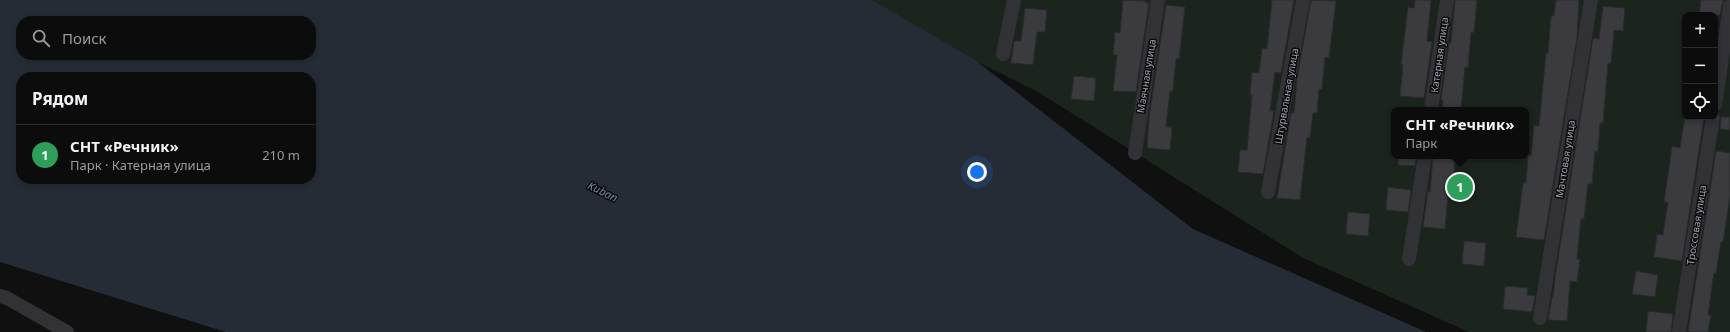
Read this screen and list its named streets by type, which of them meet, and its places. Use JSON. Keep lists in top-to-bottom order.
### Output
{
  "streets": {
    "street": [
      "Катерная улица",
      "Маячная улица",
      "Штурвальная улица",
      "Мачтовая улица",
      "Троссовая улица"
    ]
  },
  "water": ["Kuban"],
  "page": {
    "map_buttons": ["+", "−"],
    "search": "Поиск",
    "heading": "Рядом",
    "popup": ["СНТ «Речник»", "Парк"],
    "list": [
      {
        "mark": "1",
        "name": "СНТ «Речник»",
        "note": "Парк · Катерная улица",
        "value": "210 m"
      }
    ],
    "pins": "1"
  }
}
